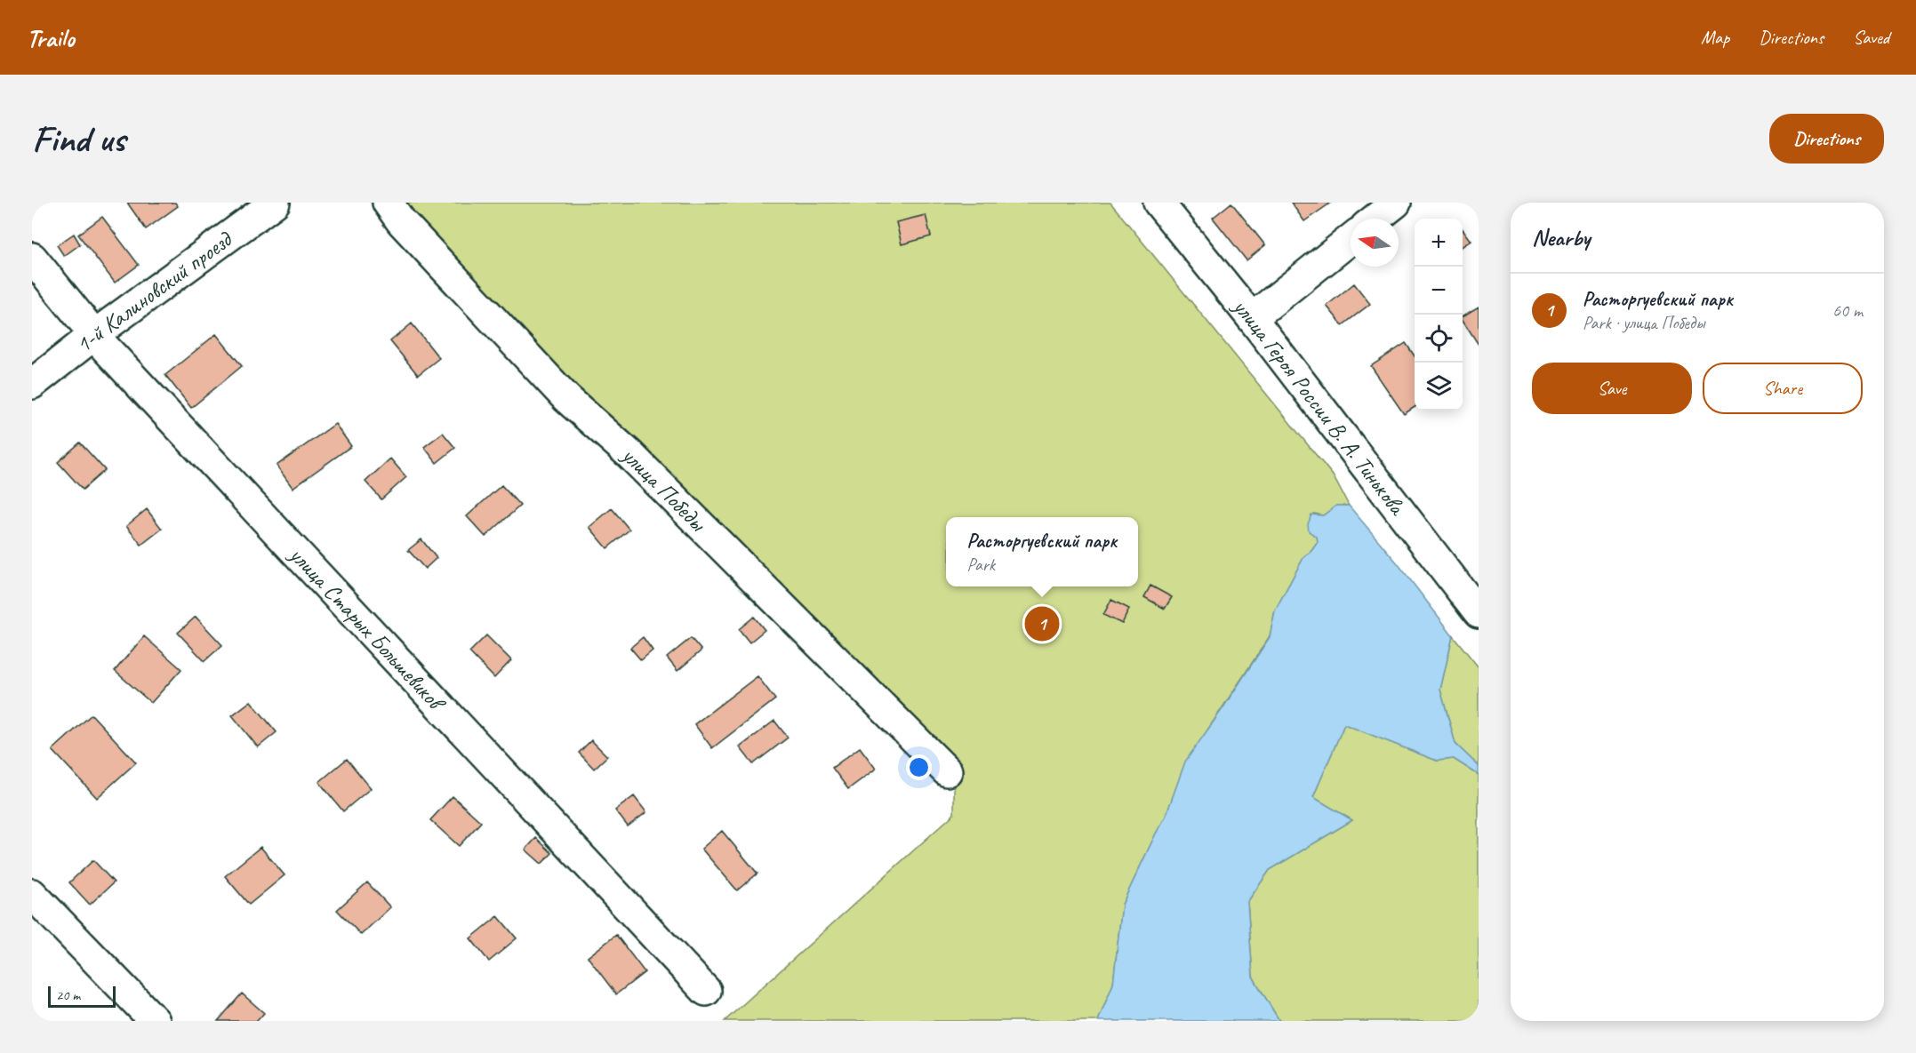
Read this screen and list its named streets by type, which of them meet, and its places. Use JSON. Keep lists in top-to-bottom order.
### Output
{
  "streets": {
    "street": [
      "1-й Калиновский проезд",
      "улица Героя России В. А. Тинькова",
      "улица Победы",
      "улица Старых Большевиков"
    ]
  },
  "crossings": [
    ["1-й Калиновский проезд", "улица Старых Большевиков"]
  ],
  "scale_bar": "20 m",
  "north": "left",
  "page": {
    "header": "Trailo",
    "nav": ["Map", "Directions", "Saved"],
    "buttons": [
      "Directions",
      ["Save", "Share"]
    ],
    "title": "Find us",
    "heading": "Nearby",
    "map_buttons": ["+", "−"],
    "list": [
      {
        "mark": "1",
        "name": "Расторгуевский парк",
        "note": "Park · улица Победы",
        "value": "60 m"
      }
    ],
    "popup": ["Расторгуевский парк", "Park"],
    "pins": "1",
    "scale": "20 m"
  }
}
